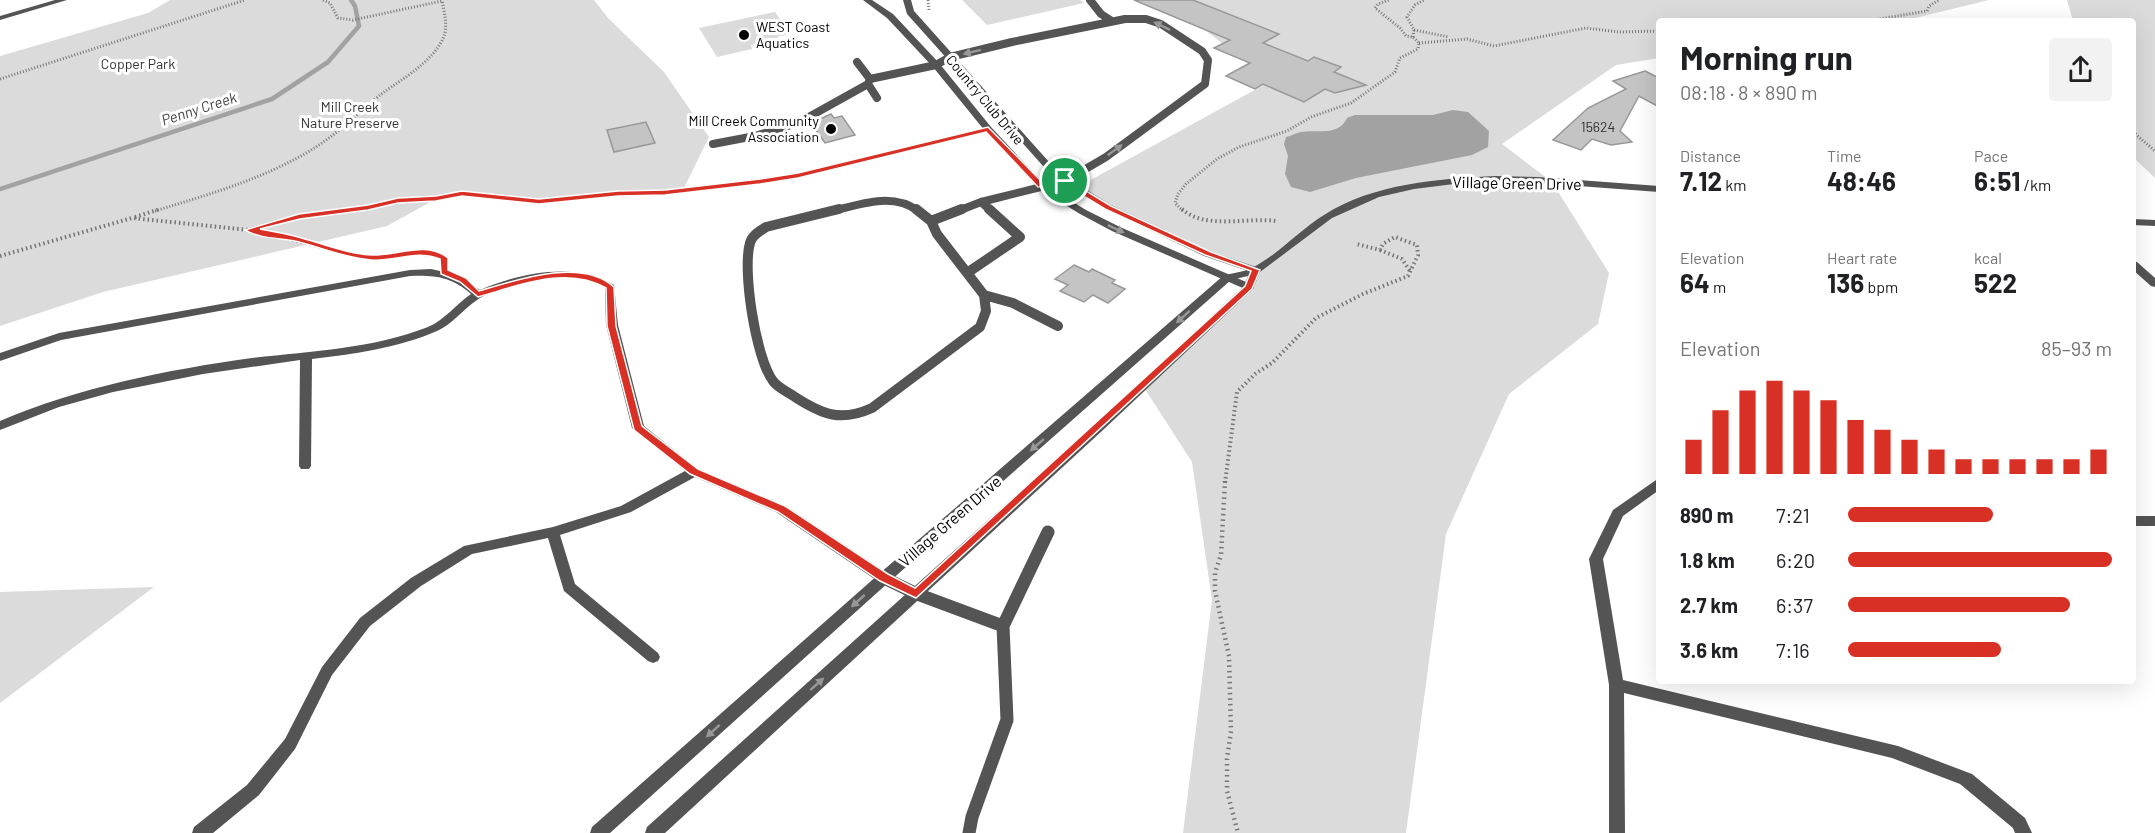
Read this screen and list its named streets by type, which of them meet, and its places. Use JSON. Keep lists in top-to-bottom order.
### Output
{
  "streets": {
    "street": ["Country Club Drive", "Village Green Drive"]
  },
  "crossings": [
    ["Country Club Drive", "Village Green Drive"]
  ],
  "water": ["Penny Creek"],
  "parks": ["Copper Park", "Mill Creek Nature Preserve"],
  "places": ["WEST Coast Aquatics", "Mill Creek Community Association"],
  "house_numbers": ["15624"],
  "page": {
    "heading": ["Morning run", "08:18 · 8 × 890 m"],
    "stats": [
      ["Distance", "7.12 km"],
      ["Time", "48:46"],
      ["Pace", "6:51 /km"],
      ["Elevation", "64 m"],
      ["Heart rate", "136 bpm"],
      ["kcal", "522"]
    ],
    "chart": ["Elevation", "85–93 m"],
    "list": [
      {
        "name": "890 m",
        "note": "7:21"
      },
      {
        "name": "1.8 km",
        "note": "6:20"
      },
      {
        "name": "2.7 km",
        "note": "6:37"
      },
      {
        "name": "3.6 km",
        "note": "7:16"
      }
    ]
  }
}
